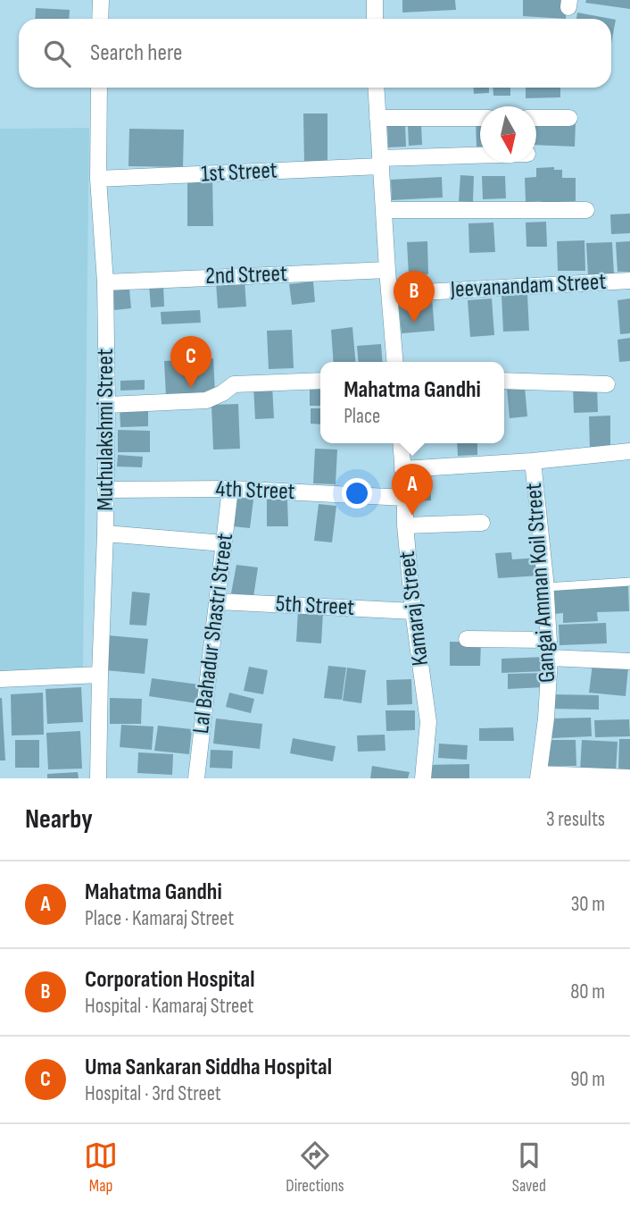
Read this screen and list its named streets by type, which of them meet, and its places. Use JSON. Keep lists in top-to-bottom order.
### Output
{
  "streets": {
    "street": [
      "1st Street",
      "2nd Street",
      "Jeevanandam Street",
      "Muthulakshmi Street",
      "4th Street",
      "Gangai Amman Koil Street",
      "5th Street",
      "Kamaraj Street",
      "Lal Bahadur Shastri Street"
    ]
  },
  "crossings": [
    ["1st Street", "Muthulakshmi Street"],
    ["2nd Street", "Muthulakshmi Street"],
    ["Muthulakshmi Street", "4th Street"],
    ["4th Street", "Kamaraj Street"],
    ["4th Street", "Lal Bahadur Shastri Street"],
    ["5th Street", "Kamaraj Street"],
    ["5th Street", "Lal Bahadur Shastri Street"]
  ],
  "north": "bottom",
  "page": {
    "search": "Search here",
    "pins": ["B", "C", "A"],
    "popup": ["Mahatma Gandhi", "Place"],
    "heading": ["Nearby", "3 results"],
    "list": [
      {
        "mark": "A",
        "name": "Mahatma Gandhi",
        "note": "Place · Kamaraj Street",
        "value": "30 m"
      },
      {
        "mark": "B",
        "name": "Corporation Hospital",
        "note": "Hospital · Kamaraj Street",
        "value": "80 m"
      },
      {
        "mark": "C",
        "name": "Uma Sankaran Siddha Hospital",
        "note": "Hospital · 3rd Street",
        "value": "90 m"
      }
    ],
    "nav": ["Map", "Directions", "Saved"]
  }
}
